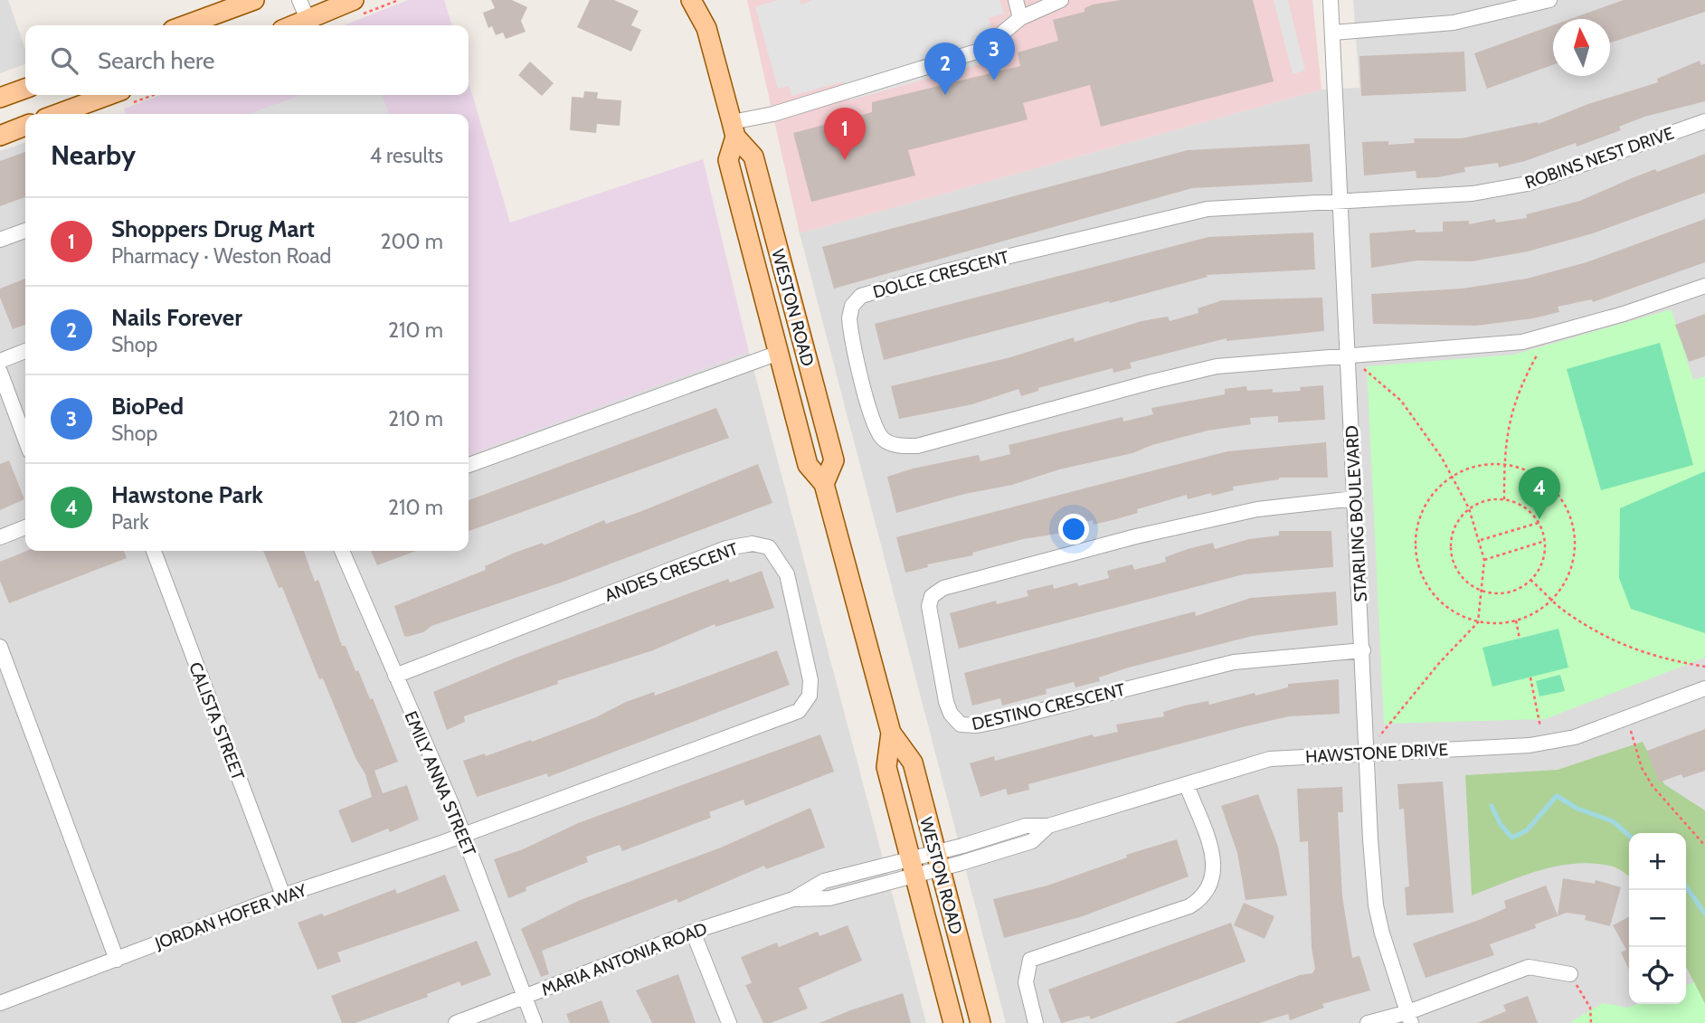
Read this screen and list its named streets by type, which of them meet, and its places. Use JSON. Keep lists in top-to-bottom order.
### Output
{
  "streets": {
    "main road": ["WESTON ROAD"],
    "street": [
      "ROBINS NEST DRIVE",
      "DOLCE CRESCENT",
      "STARLING BOULEVARD",
      "ANDES CRESCENT",
      "DESTINO CRESCENT",
      "CALISTA STREET",
      "HAWSTONE DRIVE",
      "EMILY ANNA STREET",
      "JORDAN HOFER WAY",
      "MARIA ANTONIA ROAD"
    ]
  },
  "crossings": [
    ["ROBINS NEST DRIVE", "DOLCE CRESCENT"],
    ["ROBINS NEST DRIVE", "STARLING BOULEVARD"],
    ["DOLCE CRESCENT", "STARLING BOULEVARD"],
    ["WESTON ROAD", "HAWSTONE DRIVE"],
    ["WESTON ROAD", "MARIA ANTONIA ROAD"],
    ["STARLING BOULEVARD", "DESTINO CRESCENT"],
    ["STARLING BOULEVARD", "HAWSTONE DRIVE"],
    ["ANDES CRESCENT", "EMILY ANNA STREET"],
    ["ANDES CRESCENT", "JORDAN HOFER WAY"],
    ["CALISTA STREET", "JORDAN HOFER WAY"],
    ["HAWSTONE DRIVE", "MARIA ANTONIA ROAD"],
    ["EMILY ANNA STREET", "JORDAN HOFER WAY"],
    ["EMILY ANNA STREET", "MARIA ANTONIA ROAD"]
  ],
  "north": "top",
  "page": {
    "search": "Search here",
    "pins": [
      "3",
      "2",
      "1",
      "4"
    ],
    "heading": ["Nearby", "4 results"],
    "list": [
      {
        "mark": "1",
        "name": "Shoppers Drug Mart",
        "note": "Pharmacy · Weston Road",
        "value": "200 m"
      },
      {
        "mark": "2",
        "name": "Nails Forever",
        "note": "Shop",
        "value": "210 m"
      },
      {
        "mark": "3",
        "name": "BioPed",
        "note": "Shop",
        "value": "210 m"
      },
      {
        "mark": "4",
        "name": "Hawstone Park",
        "note": "Park",
        "value": "210 m"
      }
    ],
    "map_buttons": ["+", "−"]
  }
}
